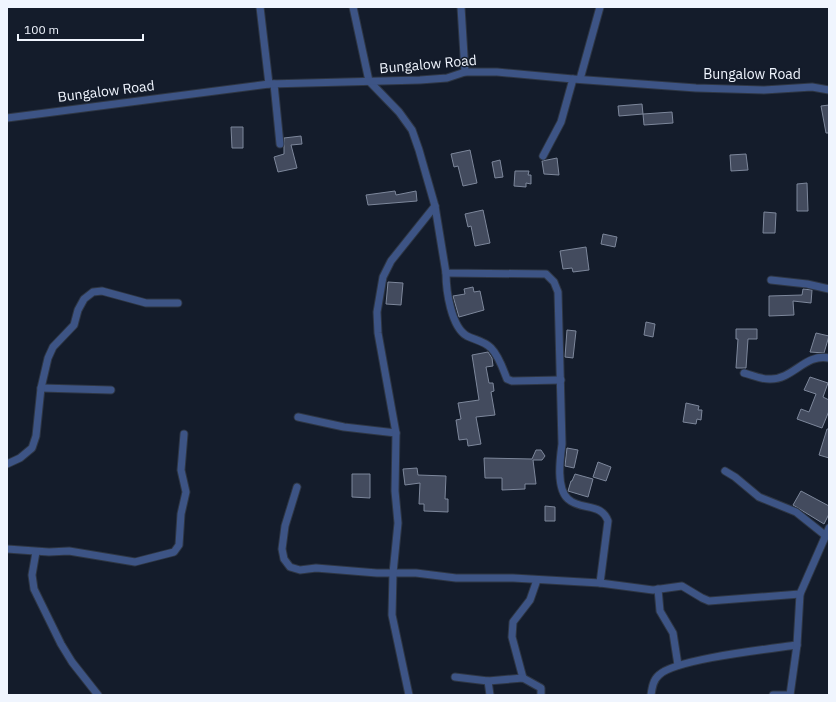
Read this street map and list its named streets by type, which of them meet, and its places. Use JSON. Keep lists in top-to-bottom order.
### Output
{
  "streets": {
    "street": ["Bungalow Road"]
  },
  "scale_bar": "100 m"
}
